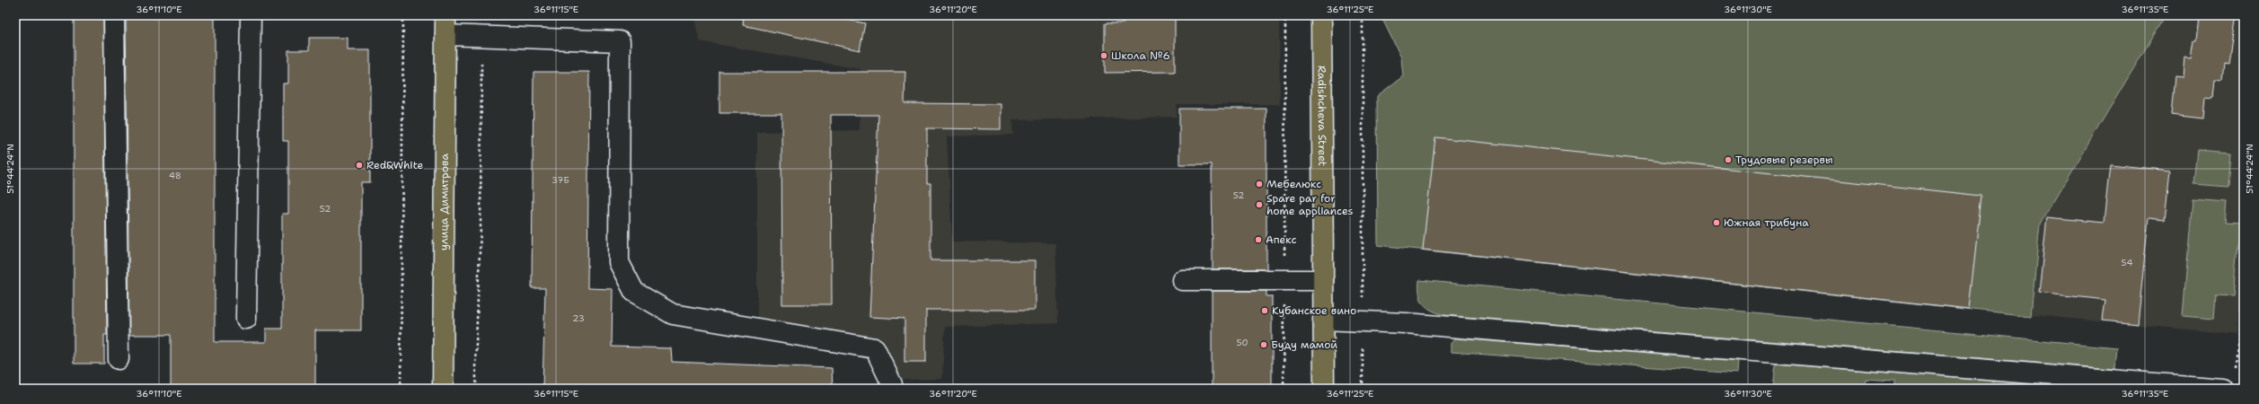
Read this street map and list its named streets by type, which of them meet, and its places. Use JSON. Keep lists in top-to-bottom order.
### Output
{
  "streets": {
    "main road": ["Radishcheva Street", "улица Димитрова"]
  },
  "places": [
    "Школа №6",
    "Трудовые резервы",
    "Red&White",
    "Мебелюкс",
    "Spare par for home appliances",
    "Южная трибуна",
    "Апекс",
    "Кубанское вино",
    "Буду мамой"
  ],
  "house_numbers": [
    "48",
    "37Б",
    "52",
    "52",
    "54",
    "23",
    "50"
  ],
  "coordinates": [
    "36°11'10\"E",
    "36°11'15\"E",
    "36°11'20\"E",
    "36°11'25\"E",
    "36°11'30\"E",
    "36°11'35\"E",
    "51°44'24\"N"
  ]
}
